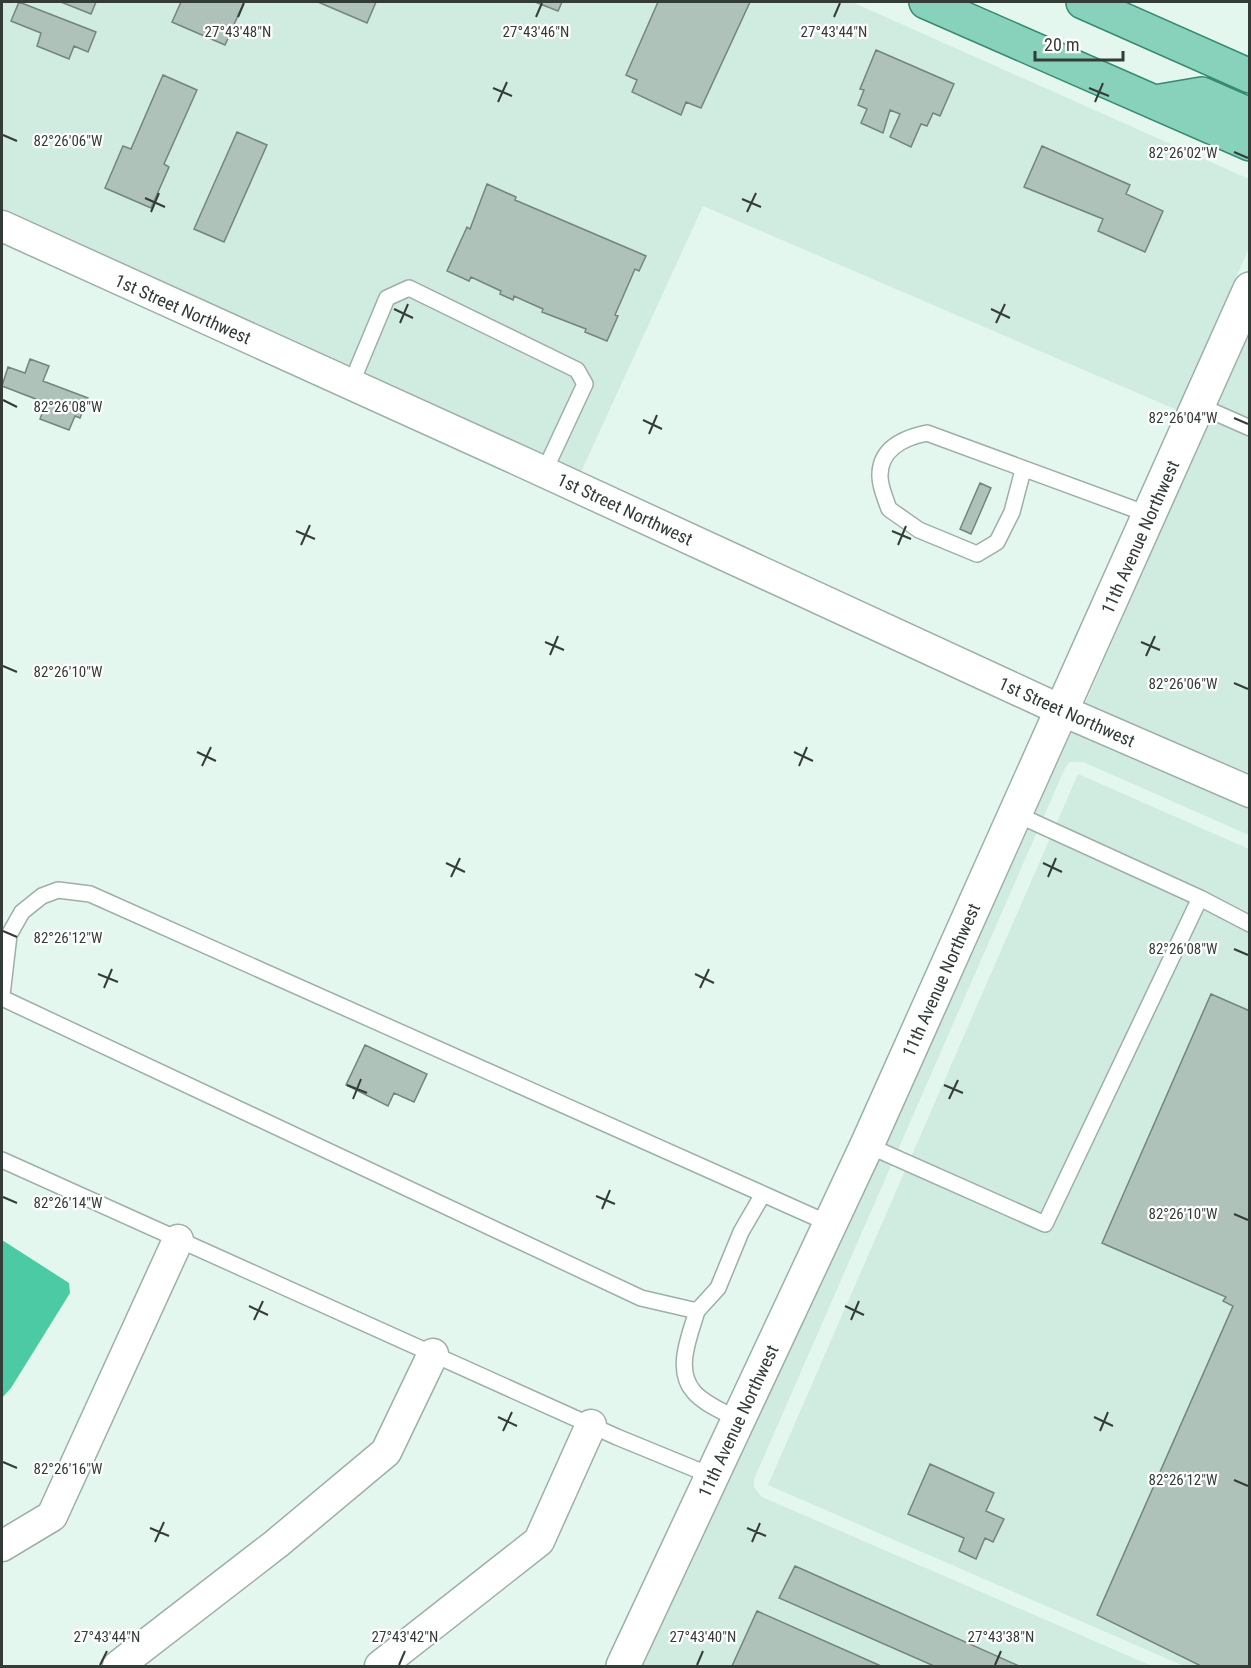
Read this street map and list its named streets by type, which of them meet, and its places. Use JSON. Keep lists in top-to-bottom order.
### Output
{
  "streets": {
    "street": ["1st Street Northwest", "11th Avenue Northwest"]
  },
  "crossings": [
    ["1st Street Northwest", "11th Avenue Northwest"]
  ],
  "scale_bar": "20 m",
  "coordinates": [
    "27°43'48\"N",
    "27°43'46\"N",
    "27°43'44\"N",
    "82°26'06\"W",
    "82°26'02\"W",
    "82°26'08\"W",
    "82°26'04\"W",
    "82°26'10\"W",
    "82°26'12\"W",
    "82°26'14\"W",
    "82°26'16\"W",
    "27°43'42\"N",
    "27°43'40\"N",
    "27°43'38\"N"
  ]
}
